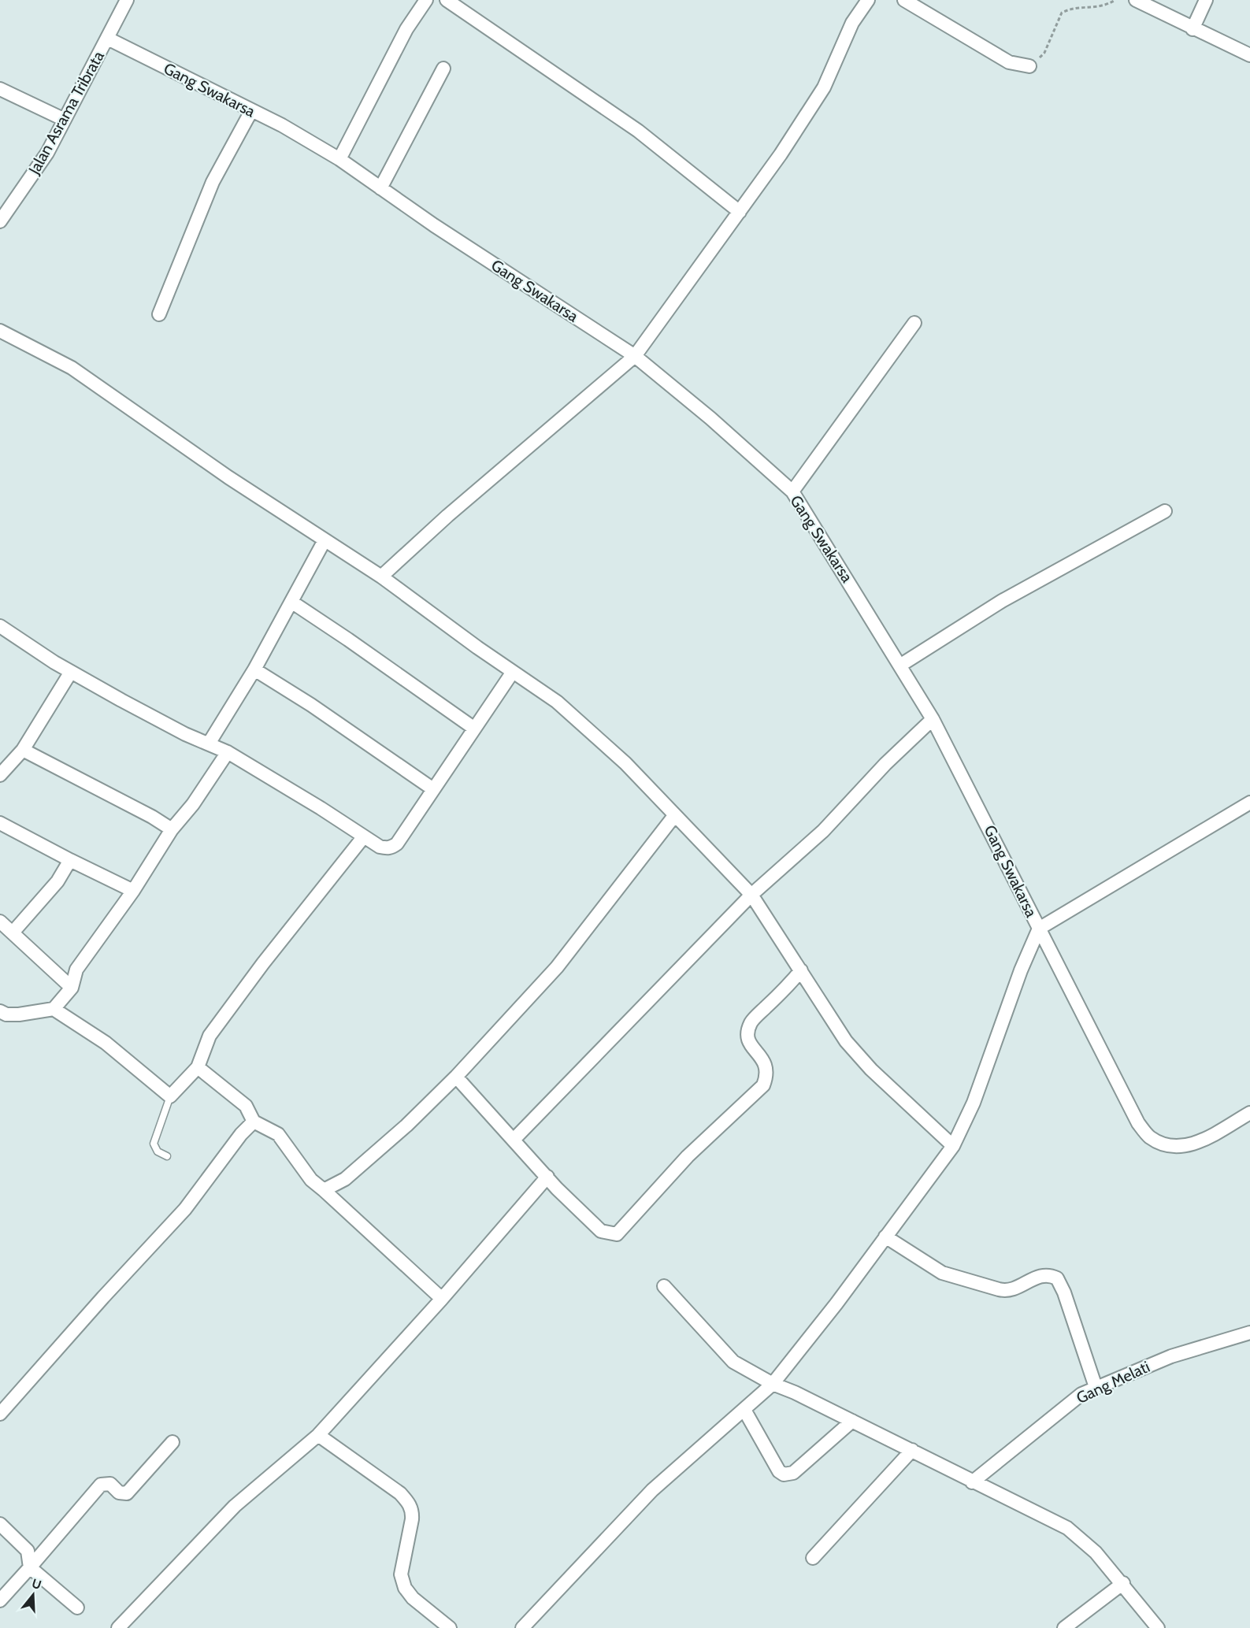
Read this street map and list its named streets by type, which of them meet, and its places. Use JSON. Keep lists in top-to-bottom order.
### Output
{
  "streets": {
    "street": ["Gang Swakarsa", "Jalan Asrama Tribrata", "Gang Melati"]
  },
  "crossings": [
    ["Gang Swakarsa", "Jalan Asrama Tribrata"]
  ],
  "north": "top"
}
